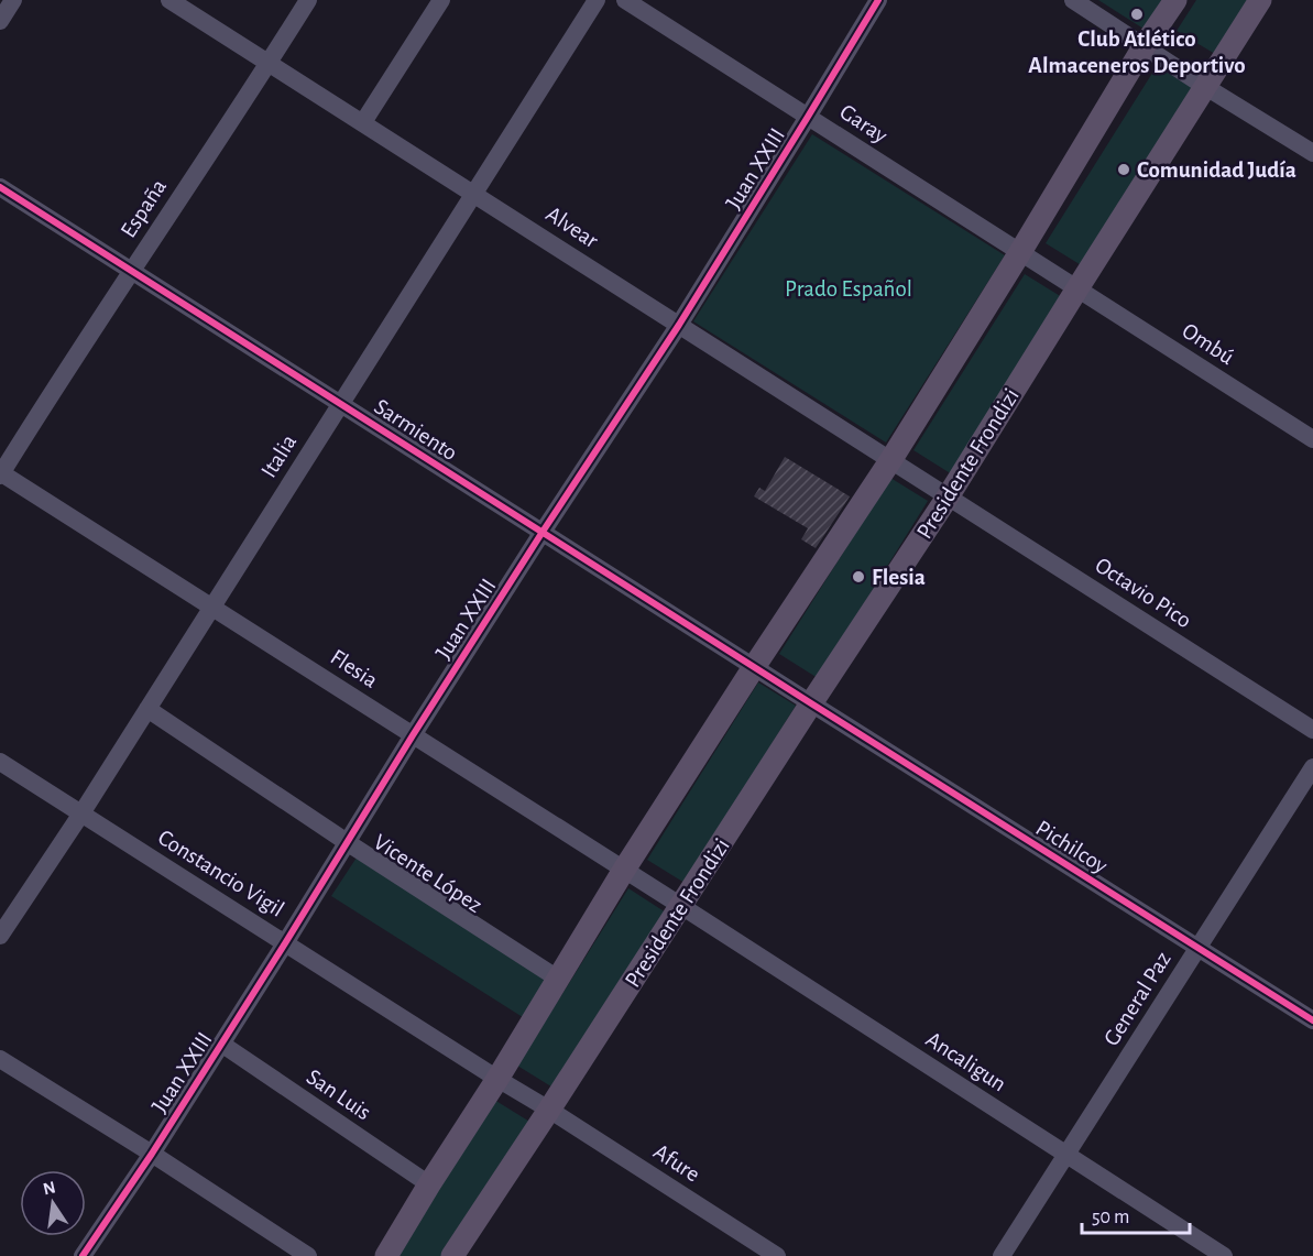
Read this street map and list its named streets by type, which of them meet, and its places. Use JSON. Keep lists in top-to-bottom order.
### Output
{
  "streets": {
    "main road": ["Presidente Frondizi"],
    "street": [
      "Garay",
      "Juan XXIII",
      "España",
      "Alvear",
      "Ombú",
      "Sarmiento",
      "Italia",
      "Octavio Pico",
      "Flesia",
      "Pichilcoy",
      "Constancio Vigil",
      "Vicente López",
      "General Paz",
      "Ancaligun",
      "San Luis",
      "Afure"
    ]
  },
  "crossings": [
    ["Garay", "Juan XXIII"],
    ["Garay", "Ombú"],
    ["Garay", "Presidente Frondizi"],
    ["Juan XXIII", "Alvear"],
    ["Juan XXIII", "Sarmiento"],
    ["Juan XXIII", "Flesia"],
    ["Juan XXIII", "Constancio Vigil"],
    ["Juan XXIII", "Vicente López"],
    ["Juan XXIII", "San Luis"],
    ["España", "Alvear"],
    ["España", "Sarmiento"],
    ["España", "Flesia"],
    ["Alvear", "Italia"],
    ["Alvear", "Presidente Frondizi"],
    ["Alvear", "Octavio Pico"],
    ["Ombú", "Presidente Frondizi"],
    ["Sarmiento", "Italia"],
    ["Sarmiento", "Presidente Frondizi"],
    ["Sarmiento", "Pichilcoy"],
    ["Italia", "Flesia"],
    ["Italia", "Constancio Vigil"],
    ["Italia", "Vicente López"],
    ["Presidente Frondizi", "Octavio Pico"],
    ["Presidente Frondizi", "Flesia"],
    ["Presidente Frondizi", "Pichilcoy"],
    ["Presidente Frondizi", "Constancio Vigil"],
    ["Presidente Frondizi", "Ancaligun"],
    ["Presidente Frondizi", "Afure"],
    ["Flesia", "Ancaligun"],
    ["Pichilcoy", "General Paz"],
    ["Constancio Vigil", "Afure"],
    ["General Paz", "Ancaligun"]
  ],
  "parks": ["Prado Español"],
  "places": ["Club Atlético Almaceneros Deportivo", "Comunidad Judía", "Flesia"],
  "scale_bar": "50 m",
  "north": "top"
}
